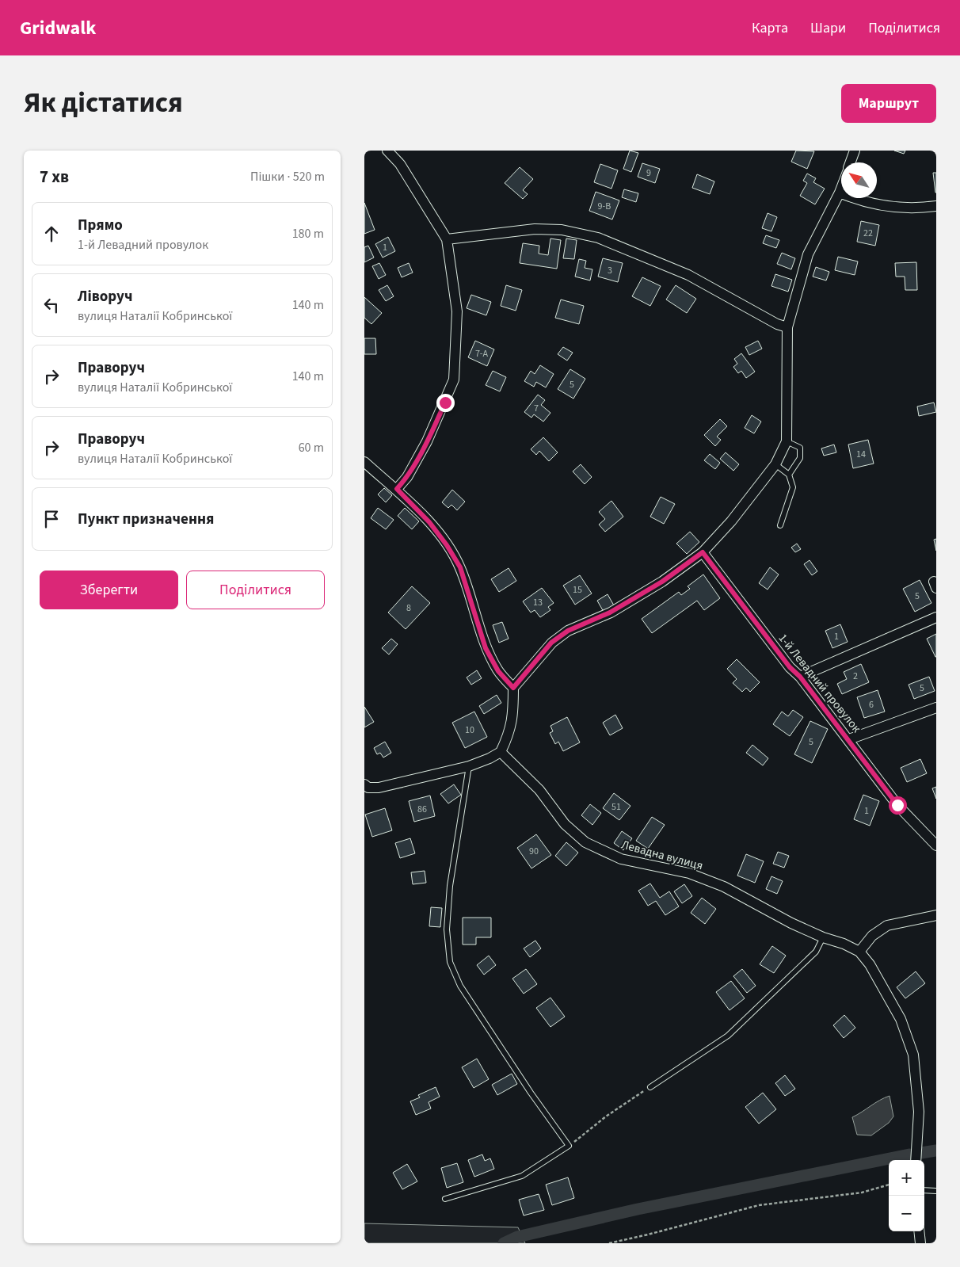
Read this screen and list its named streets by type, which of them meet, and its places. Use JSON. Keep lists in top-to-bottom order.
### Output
{
  "streets": {
    "street": ["1-й Левадний провулок", "Левадна вулиця"]
  },
  "house_numbers": [
    "9",
    "9-В",
    "22",
    "1",
    "3",
    "7-А",
    "5",
    "7",
    "14",
    "15",
    "5",
    "13",
    "8",
    "1",
    "2",
    "5",
    "6",
    "10",
    "5",
    "51",
    "86",
    "1",
    "90"
  ],
  "north": "top left",
  "page": {
    "header": "Gridwalk",
    "nav": ["Карта", "Шари", "Поділитися"],
    "title": "Як дістатися",
    "buttons": [
      "Маршрут",
      ["Зберегти", "Поділитися"]
    ],
    "heading": ["7 хв", "Пішки · 520 m"],
    "list": [
      ["Прямо", "1-й Левадний провулок", "180 m"],
      ["Ліворуч", "вулиця Наталії Кобринської", "140 m"],
      ["Праворуч", "вулиця Наталії Кобринської", "140 m"],
      ["Праворуч", "вулиця Наталії Кобринської", "60 m"],
      "Пункт призначення"
    ],
    "map_buttons": ["+", "−"]
  }
}
